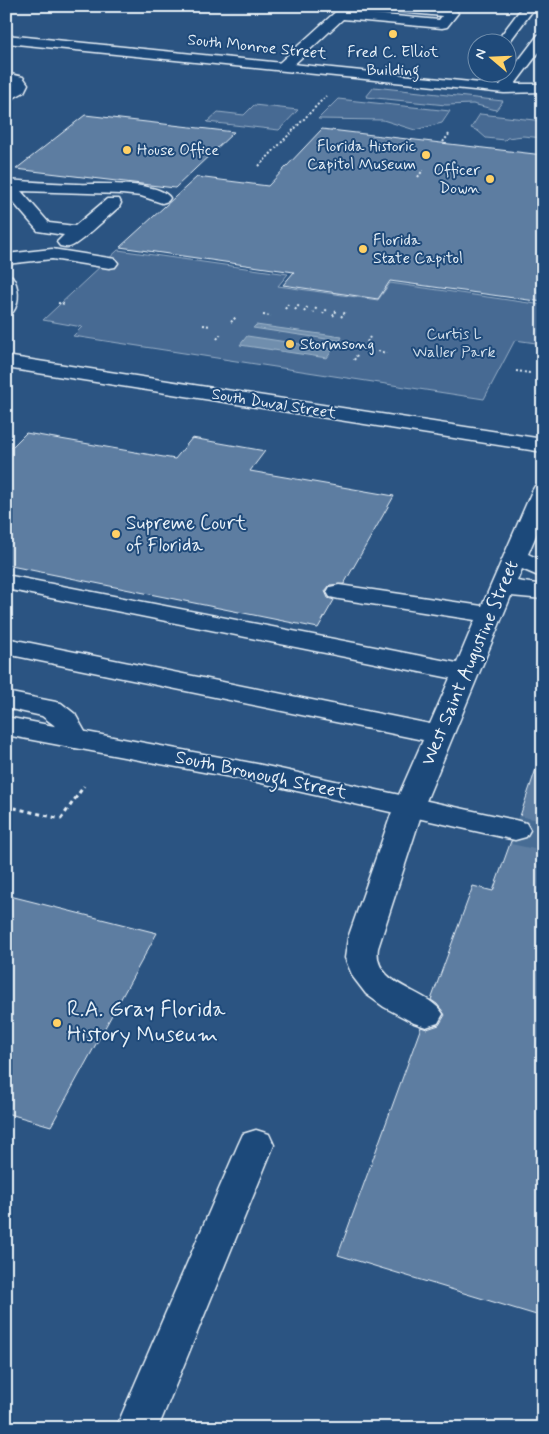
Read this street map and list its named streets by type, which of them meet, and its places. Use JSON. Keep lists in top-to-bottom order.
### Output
{
  "streets": {
    "main road": [
      "South Monroe Street",
      "South Duval Street",
      "West Saint Augustine Street",
      "South Bronough Street"
    ]
  },
  "crossings": [
    ["West Saint Augustine Street", "South Bronough Street"]
  ],
  "parks": ["Curtis L Waller Park"],
  "places": [
    "Fred C. Elliot Building",
    "House Office",
    "Florida Historic Capitol Museum",
    "Officer Down",
    "Florida State Capitol",
    "Stormsong",
    "Supreme Court of Florida",
    "R.A. Gray Florida History Museum"
  ],
  "north": "left"
}
